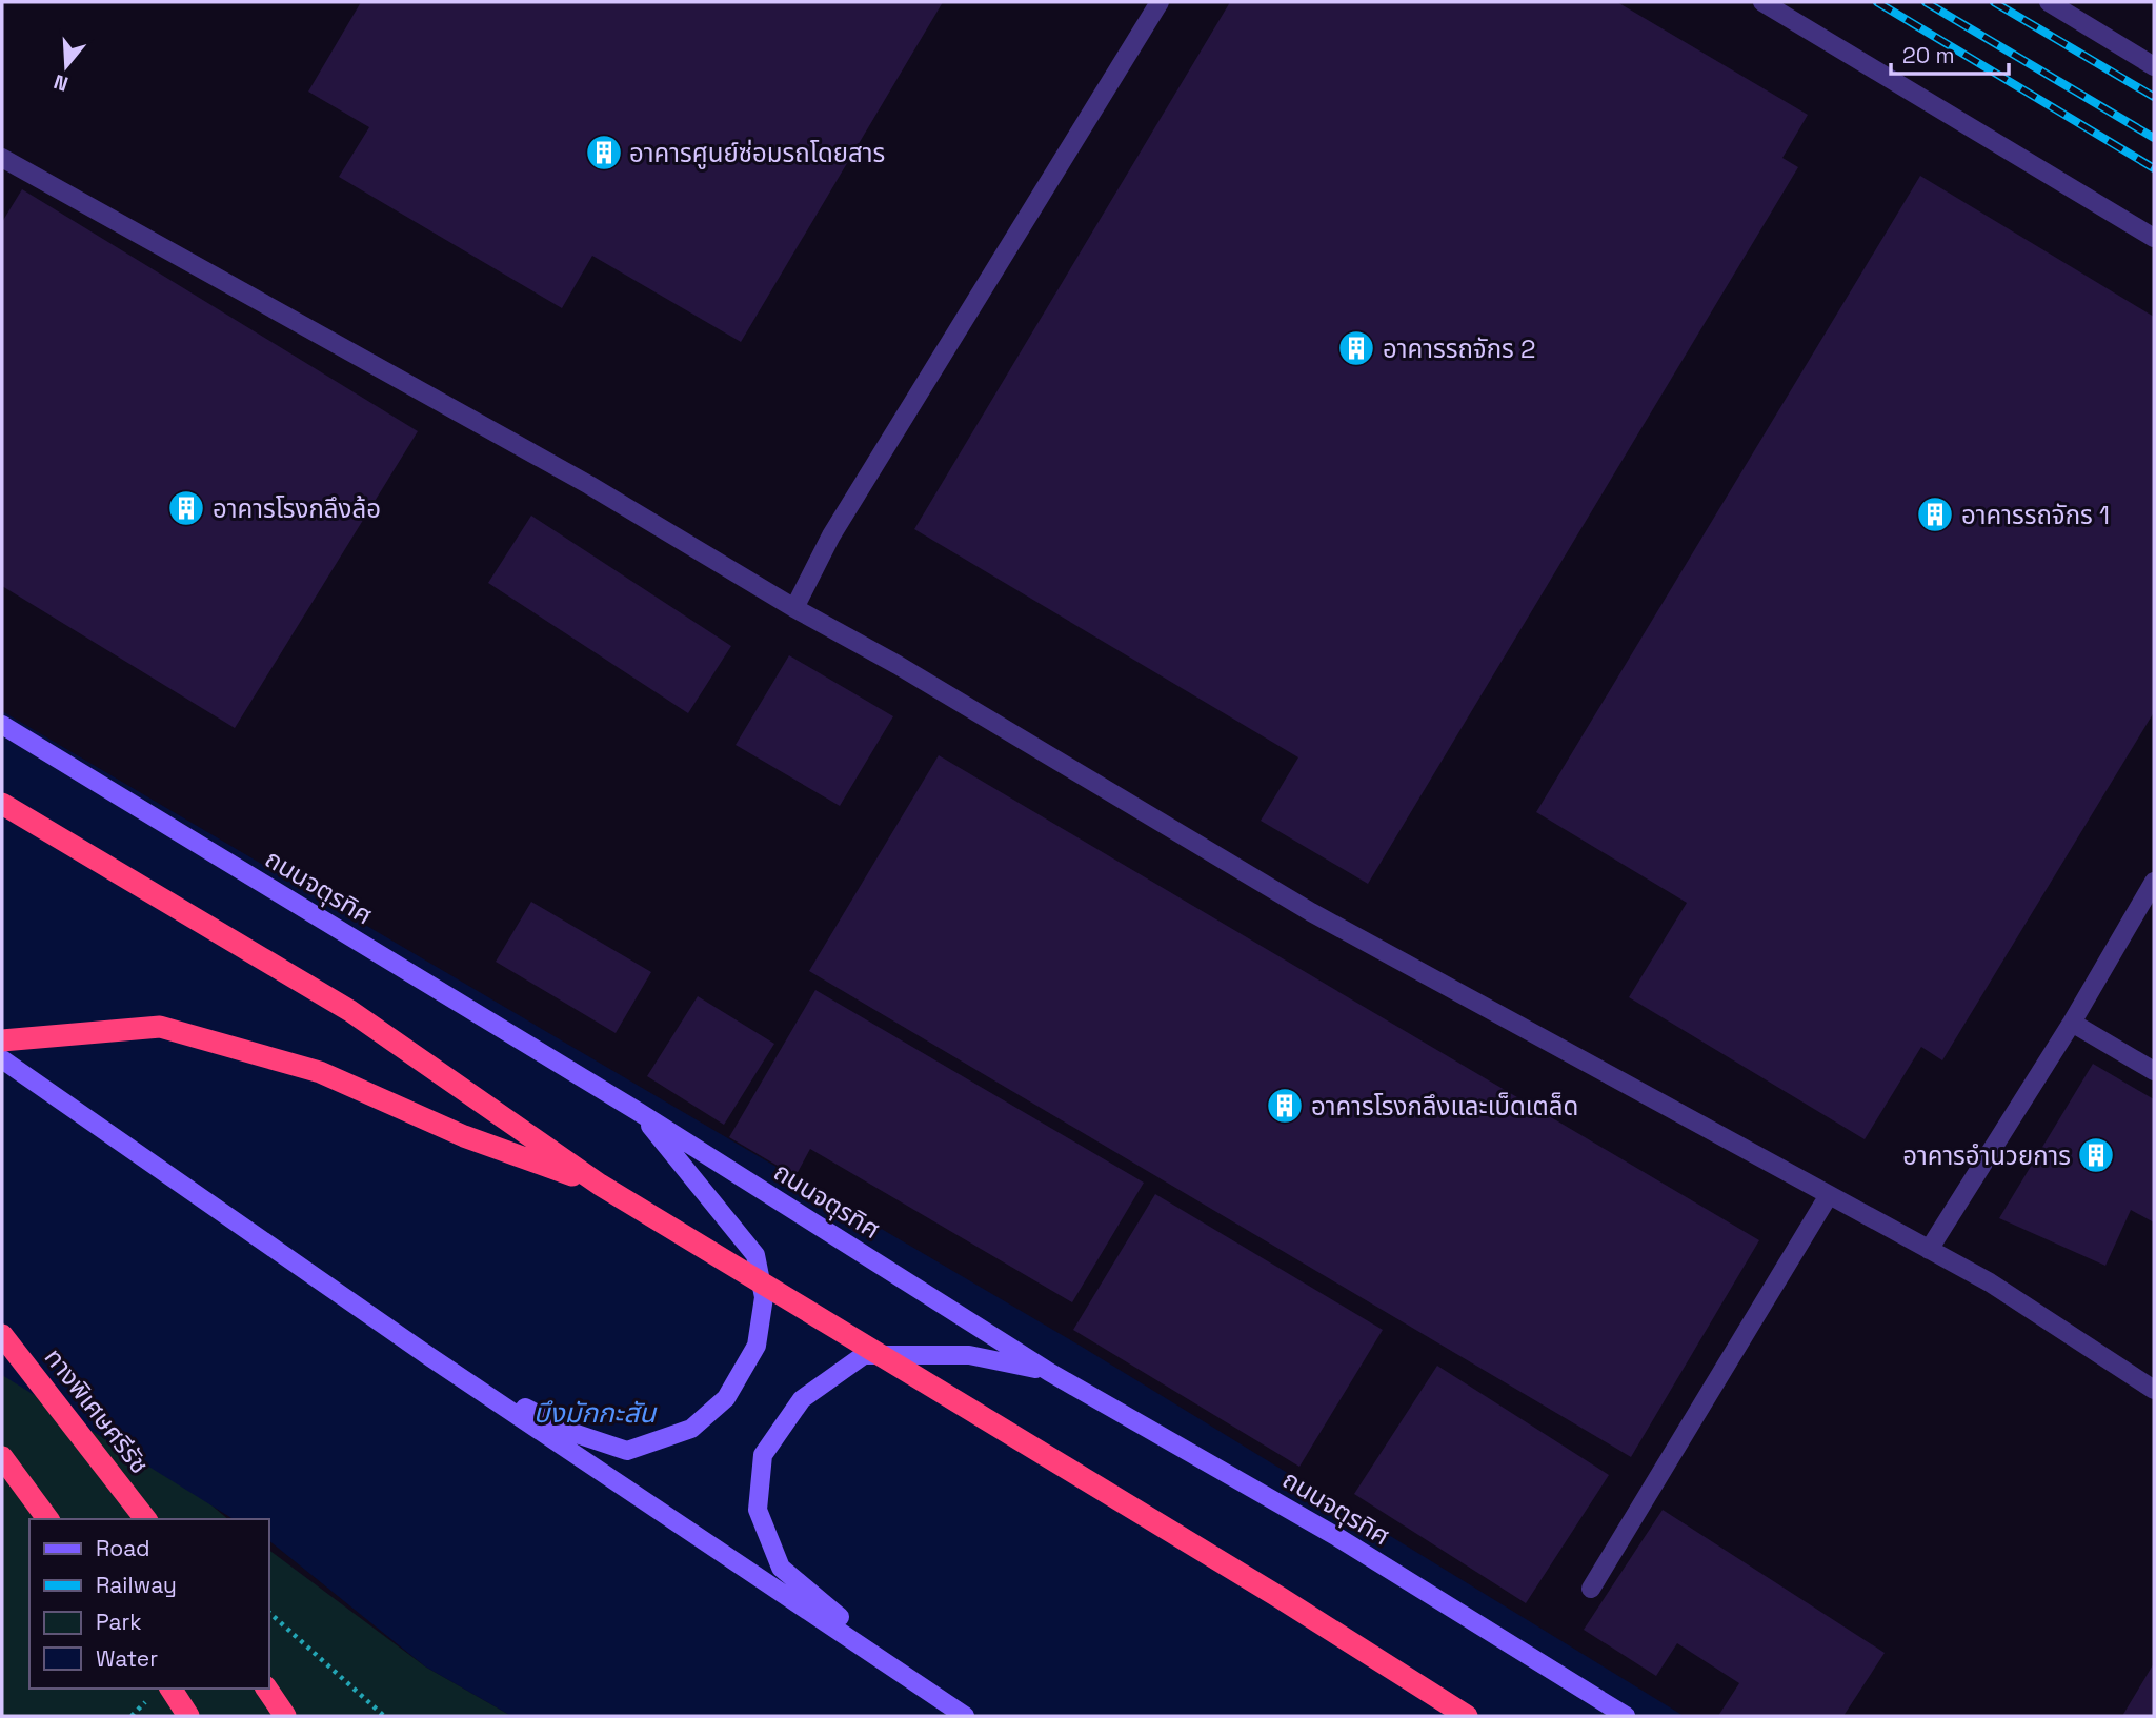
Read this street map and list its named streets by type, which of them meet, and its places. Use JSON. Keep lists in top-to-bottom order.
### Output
{
  "streets": {
    "highway": ["ทางพิเศษศรีรัช"],
    "main road": ["ถนนจตุรทิศ"]
  },
  "water": ["บึงมักกะสัน"],
  "places": {
    "building": [
      "อาคารศูนย์ซ่อมรถโดยสาร",
      "อาคารรถจักร 2",
      "อาคารโรงกลึงล้อ",
      "อาคารรถจักร 1",
      "อาคารโรงกลึงและเบ็ดเตล็ด",
      "อาคารอำนวยการ"
    ]
  },
  "legend": [
    "Road",
    "Railway",
    "Park",
    "Water"
  ],
  "scale_bar": "20 m",
  "north": "bottom"
}
